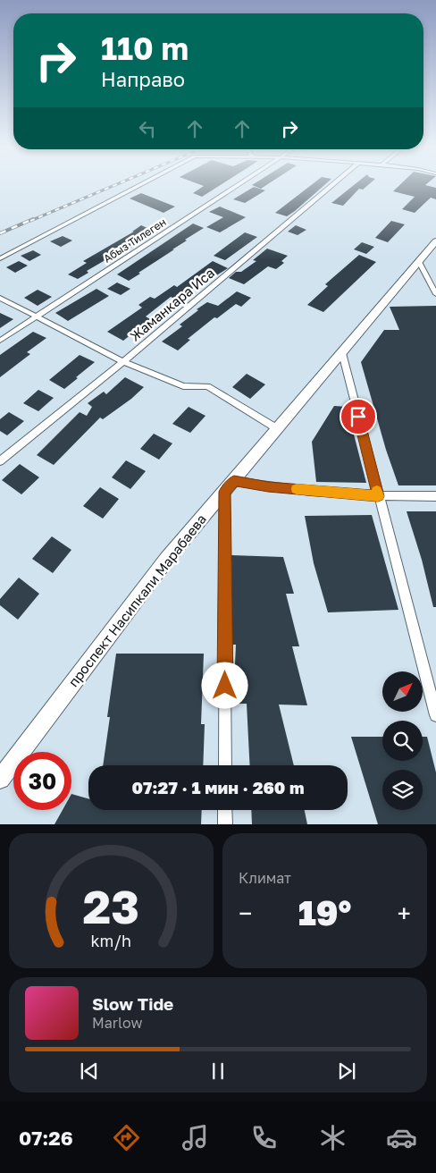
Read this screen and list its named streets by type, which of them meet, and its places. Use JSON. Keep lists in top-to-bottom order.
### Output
{
  "streets": {
    "main road": ["проспект Насипкали Марабаева"],
    "street": ["Абыз Тилеген", "Жаманкара Иса"]
  },
  "north": "top right",
  "page": {
    "turn": ["110 m", "Направо"],
    "limit": "30",
    "trip": "07:27 · 1 мин · 260 m",
    "tile": "Климат",
    "heat": ["−", "19°", "+"],
    "song": ["Slow Tide", "Marlow"],
    "tabs": "07:26",
    "gauge": ["23", "km/h"]
  }
}
